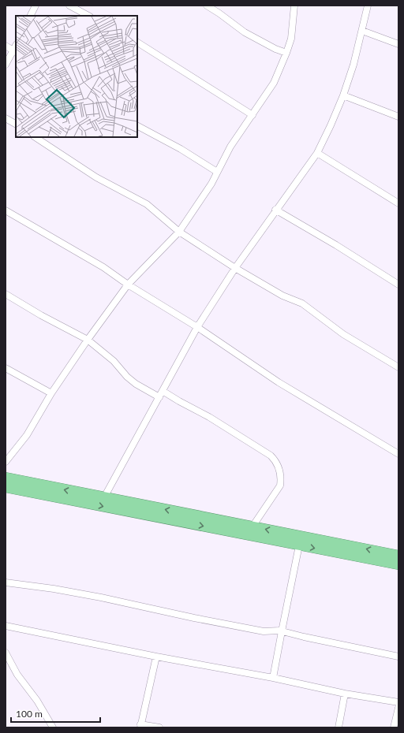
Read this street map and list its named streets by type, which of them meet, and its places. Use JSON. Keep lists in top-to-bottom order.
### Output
{
  "scale_bar": "100 m"
}
